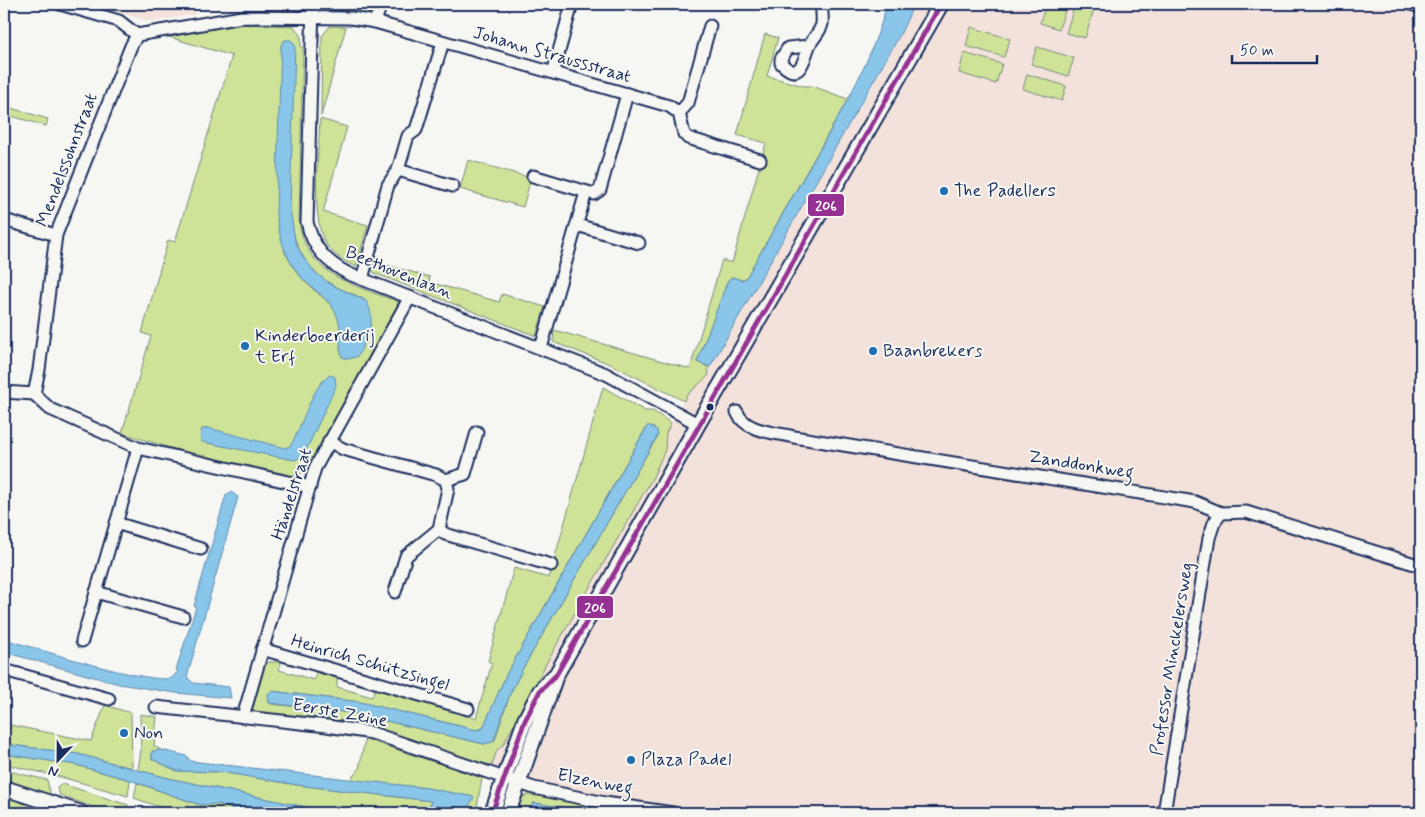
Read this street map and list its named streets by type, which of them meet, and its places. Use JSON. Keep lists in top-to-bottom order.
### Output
{
  "streets": {
    "street": [
      "Johann Straussstraat",
      "Mendelssohnstraat",
      "Beethovenlaan",
      "Zanddonkweg",
      "Händelstraat",
      "Professor Minckelersweg",
      "Heinrich Schützsingel",
      "Eerste Zeine",
      "Elzenweg"
    ]
  },
  "crossings": [
    ["Johann Straussstraat", "Beethovenlaan"],
    ["Beethovenlaan", "Händelstraat"],
    ["Zanddonkweg", "Professor Minckelersweg"],
    ["Händelstraat", "Heinrich Schützsingel"],
    ["Händelstraat", "Eerste Zeine"],
    ["Eerste Zeine", "Elzenweg"]
  ],
  "places": [
    "The Padellers",
    "Kinderboerderij t Erf",
    "Baanbrekers",
    "Non",
    "Plaza Padel"
  ],
  "lines": ["transit line 206"],
  "scale_bar": "50 m",
  "north": "bottom"
}
